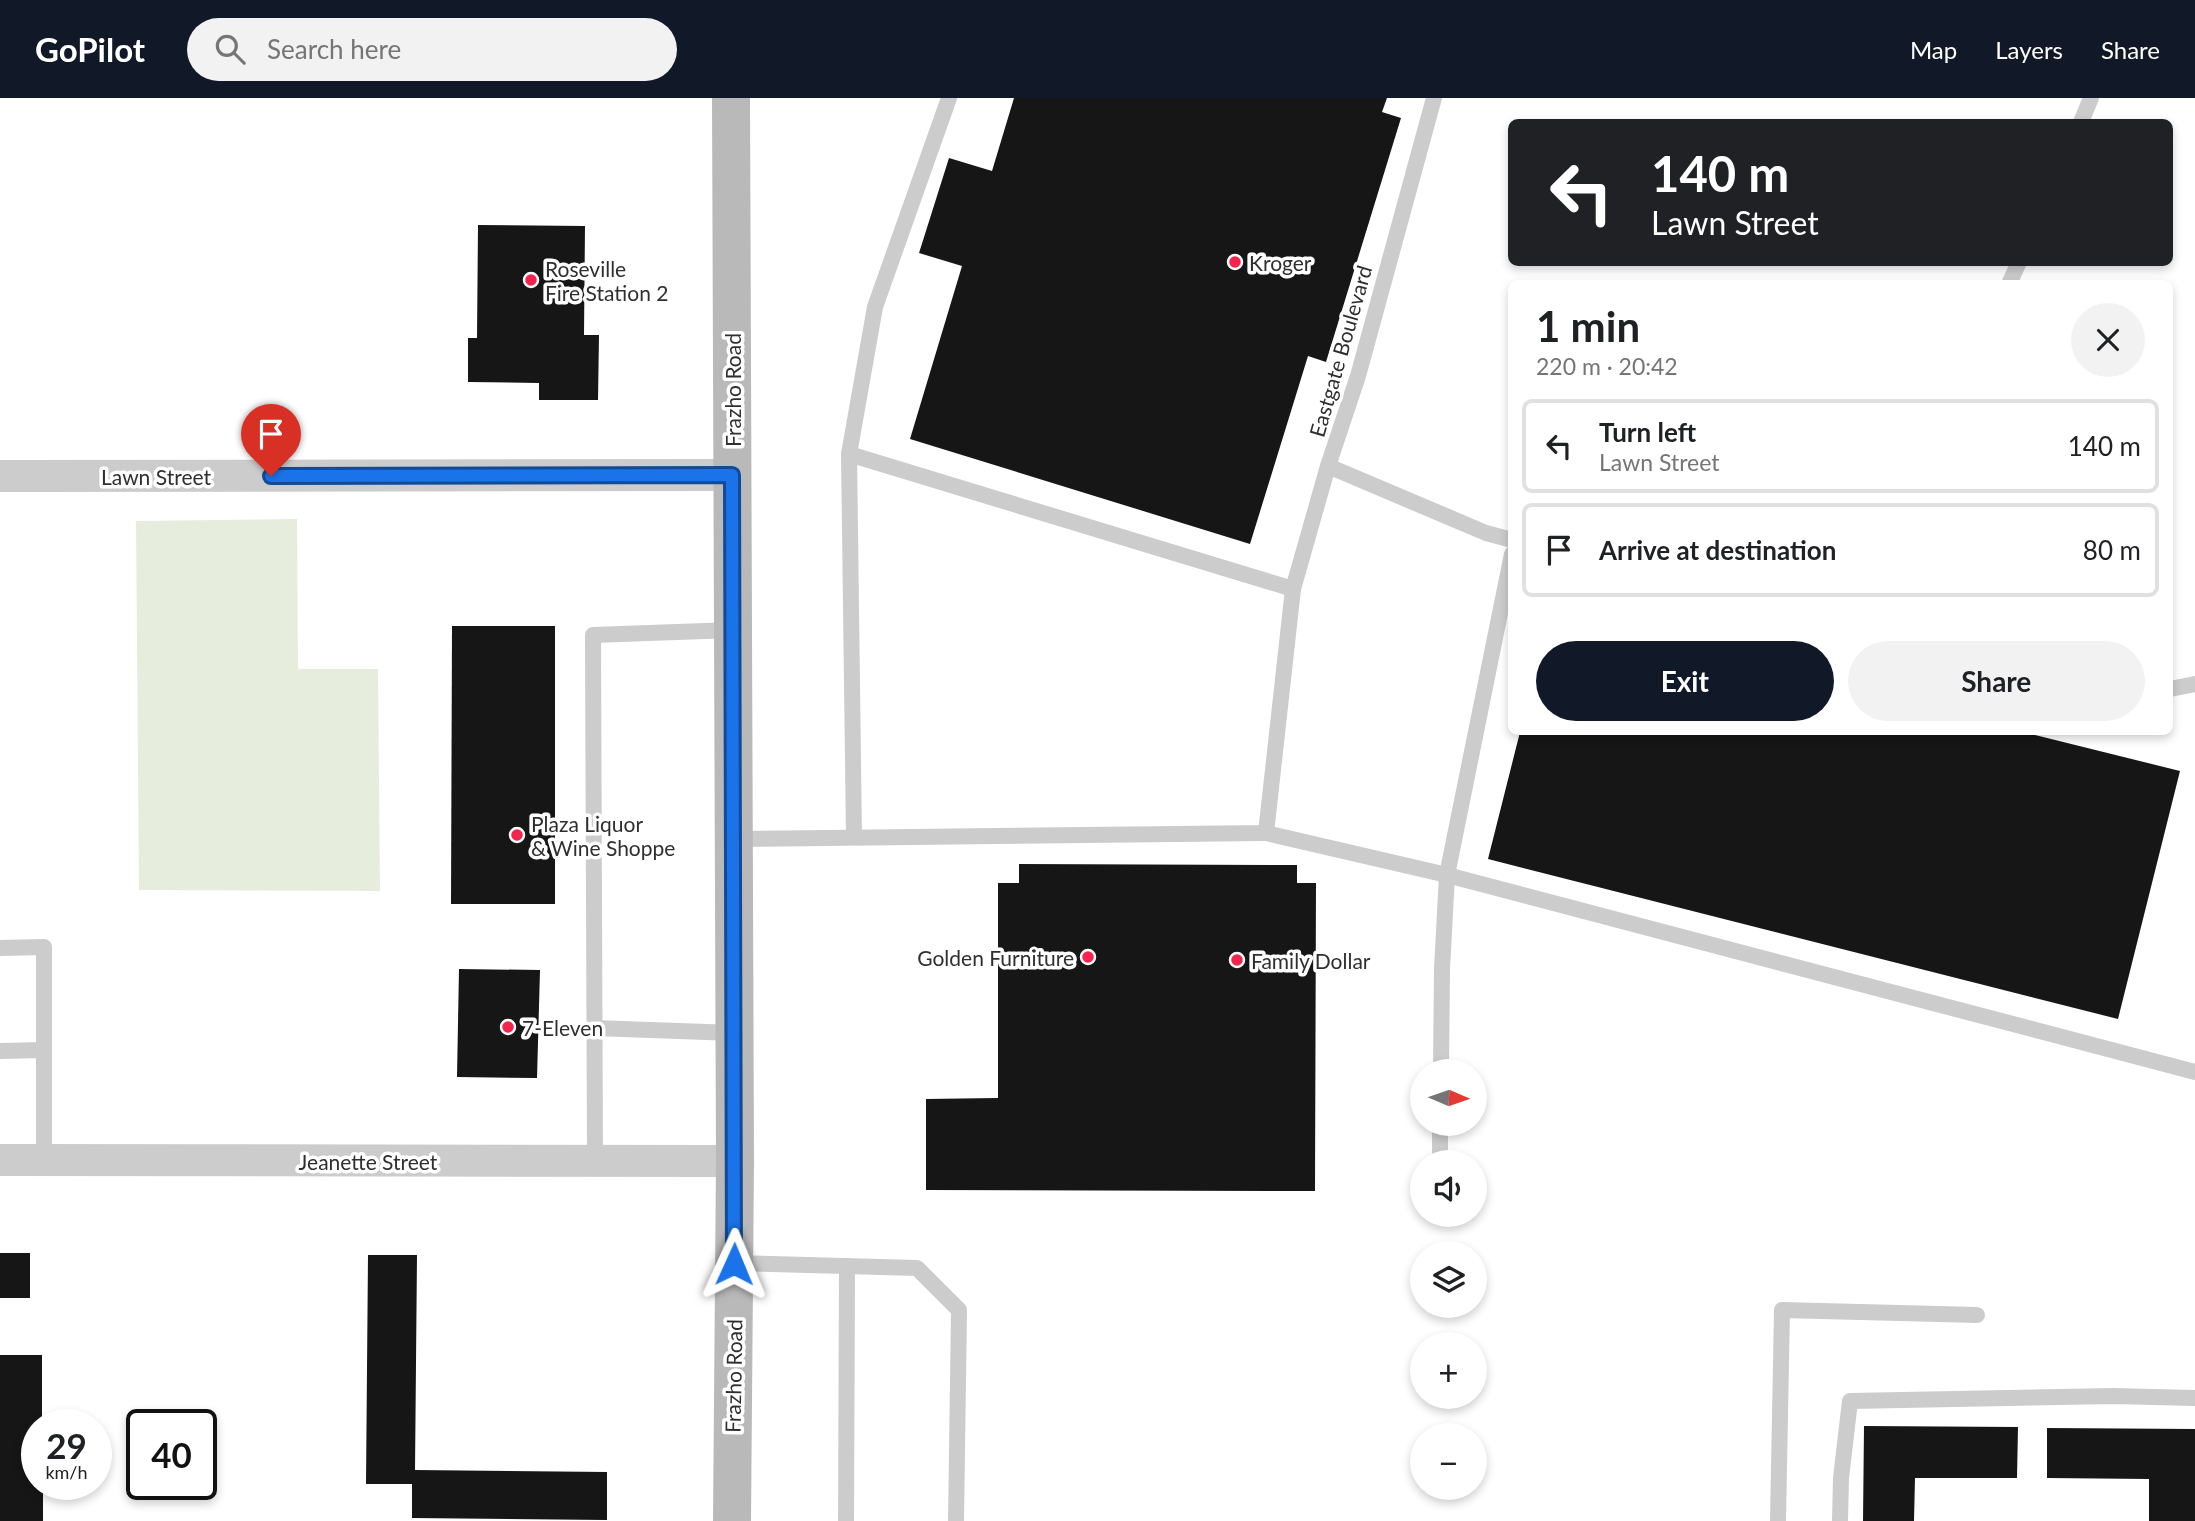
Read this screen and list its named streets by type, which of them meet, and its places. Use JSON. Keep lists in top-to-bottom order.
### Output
{
  "streets": {
    "street": ["Frazho Road", "Lawn Street", "Jeanette Street"],
    "lane": ["Eastgate Boulevard"]
  },
  "crossings": [
    ["Frazho Road", "Lawn Street"],
    ["Frazho Road", "Jeanette Street"]
  ],
  "places": [
    "Kroger",
    "Roseville Fire Station 2",
    "Plaza Liquor & Wine Shoppe",
    "Golden Furniture",
    "Family Dollar",
    "7-Eleven"
  ],
  "north": "right",
  "page": {
    "header": "GoPilot",
    "search": "Search here",
    "nav": ["Map", "Layers", "Share"],
    "turn": ["140 m", "Lawn Street"],
    "heading": ["1 min", "220 m · 20:42"],
    "list": [
      {
        "name": "Turn left",
        "note": "Lawn Street",
        "value": "140 m"
      },
      {
        "name": "Arrive at destination",
        "value": "80 m"
      }
    ],
    "buttons": ["Exit", "Share"],
    "map_buttons": ["+", "−"],
    "speed": "29 km/h",
    "limit": "40"
  }
}
